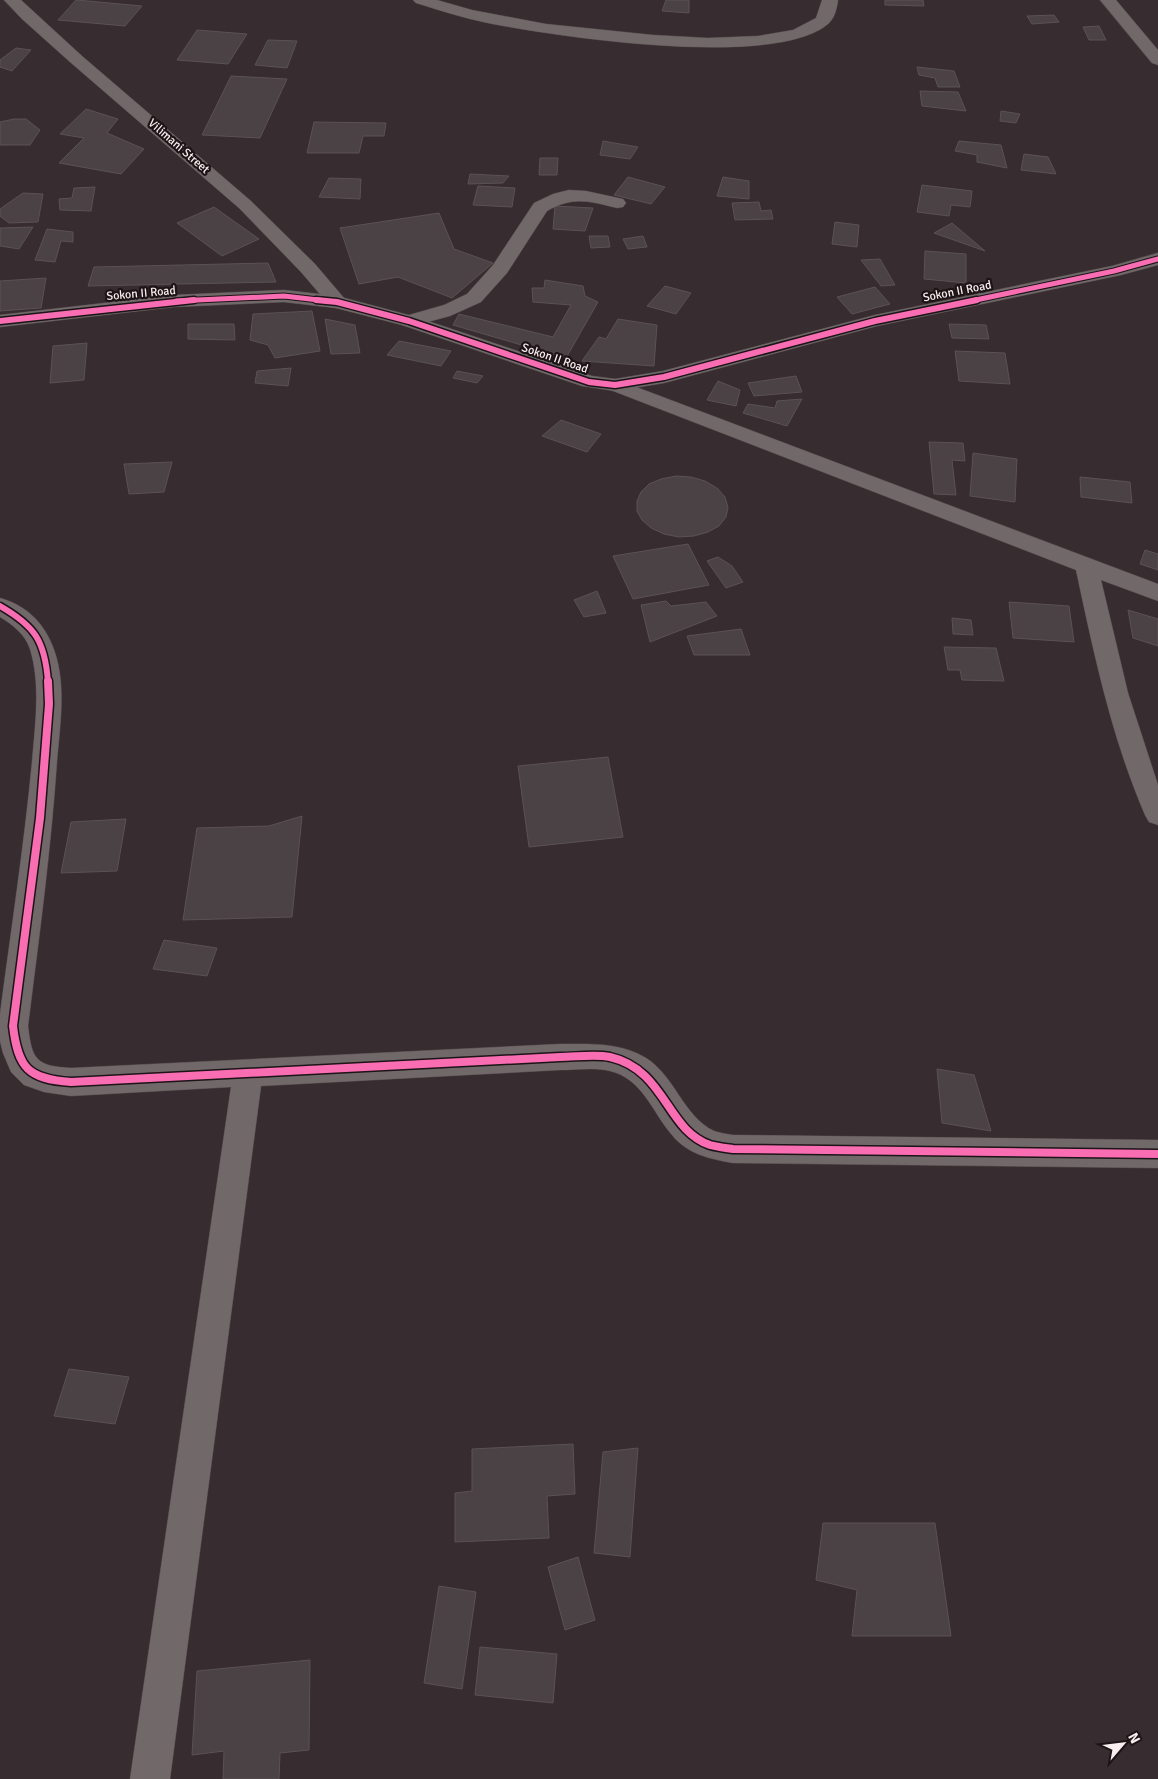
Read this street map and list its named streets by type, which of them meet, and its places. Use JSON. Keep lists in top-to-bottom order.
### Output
{
  "streets": {
    "street": ["Vilimani Street", "Sokon II Road"]
  },
  "crossings": [
    ["Vilimani Street", "Sokon II Road"]
  ],
  "north": "top right"
}
